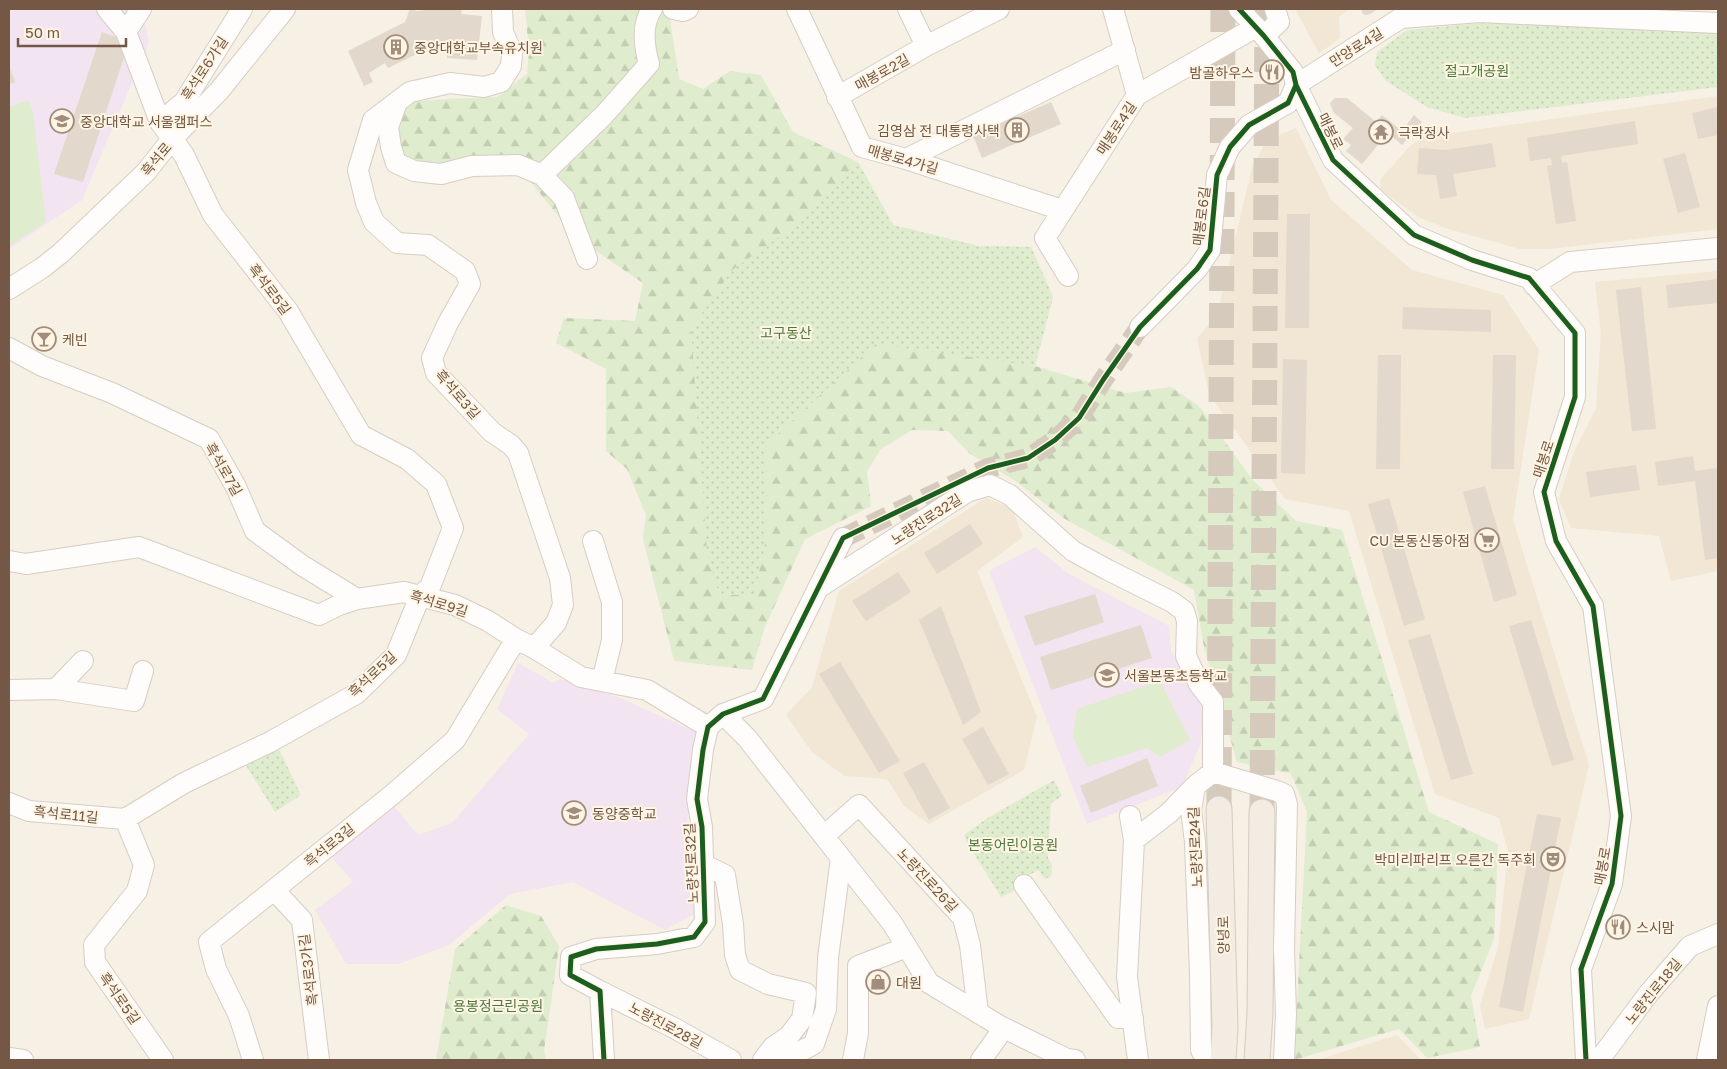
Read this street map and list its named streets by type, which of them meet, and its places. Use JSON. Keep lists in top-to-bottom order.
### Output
{
  "streets": {
    "main road": ["양녕로"],
    "street": [
      "만양로4길",
      "흑석로6가길",
      "매봉로2길",
      "매봉로4길",
      "매봉로",
      "흑석로",
      "매봉로4가길",
      "매봉로6길",
      "흑석로5길",
      "흑석로3길",
      "흑석로7길",
      "노량진로32길",
      "흑석로9길",
      "흑석로11길",
      "노량진로24길",
      "노량진로26길",
      "흑석로3가길",
      "노량진로18길",
      "노량진로28길"
    ]
  },
  "crossings": [
    ["만양로4길", "매봉로"],
    ["만양로4길", "매봉로6길"],
    ["흑석로6가길", "흑석로5길"],
    ["매봉로2길", "매봉로4가길"],
    ["매봉로4길", "매봉로"],
    ["매봉로4길", "매봉로4가길"],
    ["매봉로", "매봉로6길"],
    ["흑석로", "흑석로5길"],
    ["흑석로5길", "흑석로9길"],
    ["흑석로5길", "흑석로11길"],
    ["흑석로3길", "흑석로9길"],
    ["흑석로3길", "흑석로3가길"],
    ["흑석로7길", "흑석로9길"],
    ["노량진로32길", "흑석로9길"],
    ["노량진로32길", "노량진로24길"],
    ["노량진로32길", "노량진로28길"]
  ],
  "parks": [
    "절고개공원",
    "고구동산",
    "본동어린이공원",
    "용봉정근린공원"
  ],
  "places": {
    "building": ["중앙대학교부속유치원", "김영삼 전 대통령사택"],
    "restaurant": ["밤골하우스", "스시맘"],
    "school or university": ["중앙대학교 서울캠퍼스", "서울본동초등학교", "동양중학교"],
    "temple": ["극락정사"],
    "bar": ["케빈"],
    "supermarket": ["CU 본동신동아점"],
    "theatre": ["박미리파리프 오른간 독주회"],
    "shop": ["대원"]
  },
  "scale_bar": "50 m"
}
